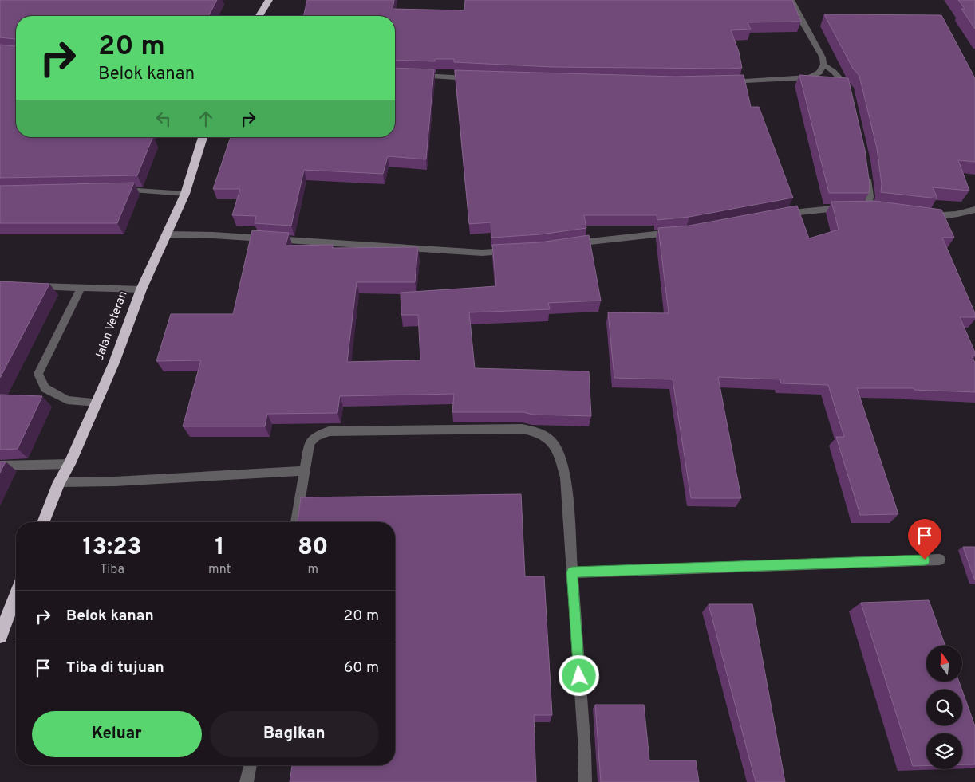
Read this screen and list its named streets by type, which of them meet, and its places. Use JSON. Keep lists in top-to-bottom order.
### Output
{
  "streets": {
    "highway": ["Jalan Veteran"]
  },
  "north": "top",
  "page": {
    "turn": ["20 m", "Belok kanan"],
    "eta": [
      "13:23",
      "Tiba",
      "1",
      "mnt",
      "80",
      "m"
    ],
    "list": [
      {
        "name": "Belok kanan",
        "value": "20 m"
      },
      {
        "name": "Tiba di tujuan",
        "value": "60 m"
      }
    ],
    "buttons": ["Keluar", "Bagikan"]
  }
}
